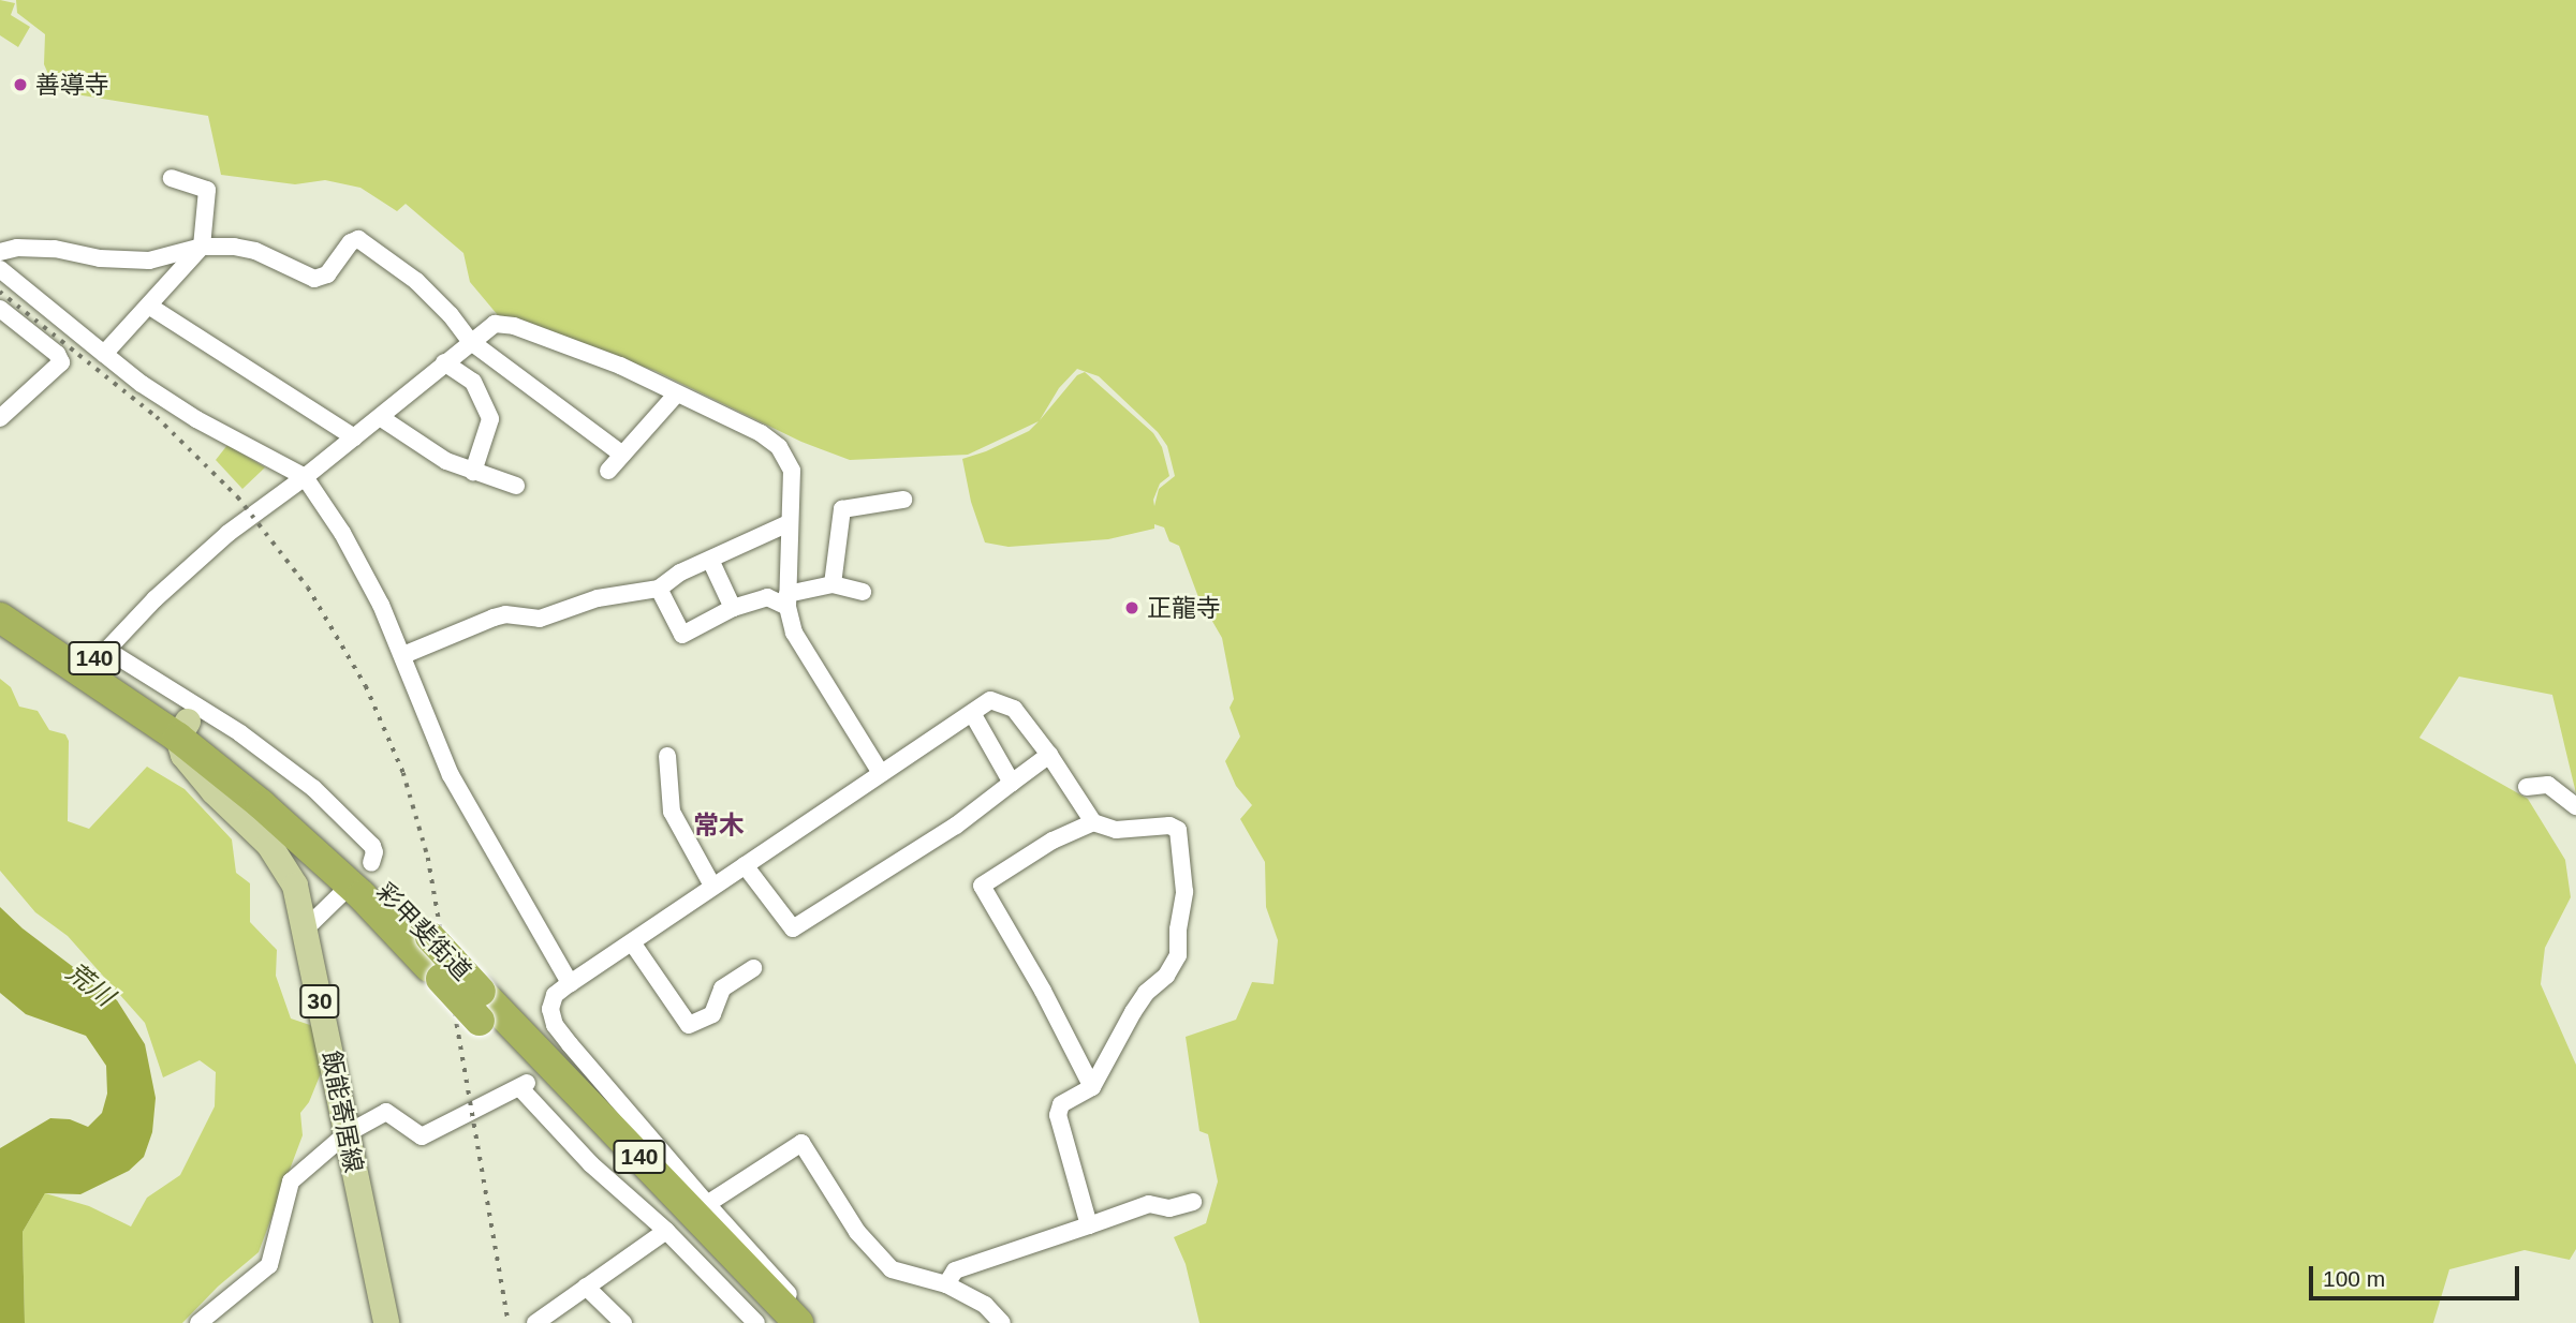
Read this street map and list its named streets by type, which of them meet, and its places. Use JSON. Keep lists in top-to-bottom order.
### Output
{
  "streets": {
    "highway": ["140", "彩甲斐街道"],
    "main road": ["30", "飯能寄居線"]
  },
  "crossings": [
    ["彩甲斐街道", "飯能寄居線"]
  ],
  "districts": ["常木"],
  "water": ["荒川"],
  "places": ["善導寺", "正龍寺"],
  "scale_bar": "100 m"
}
